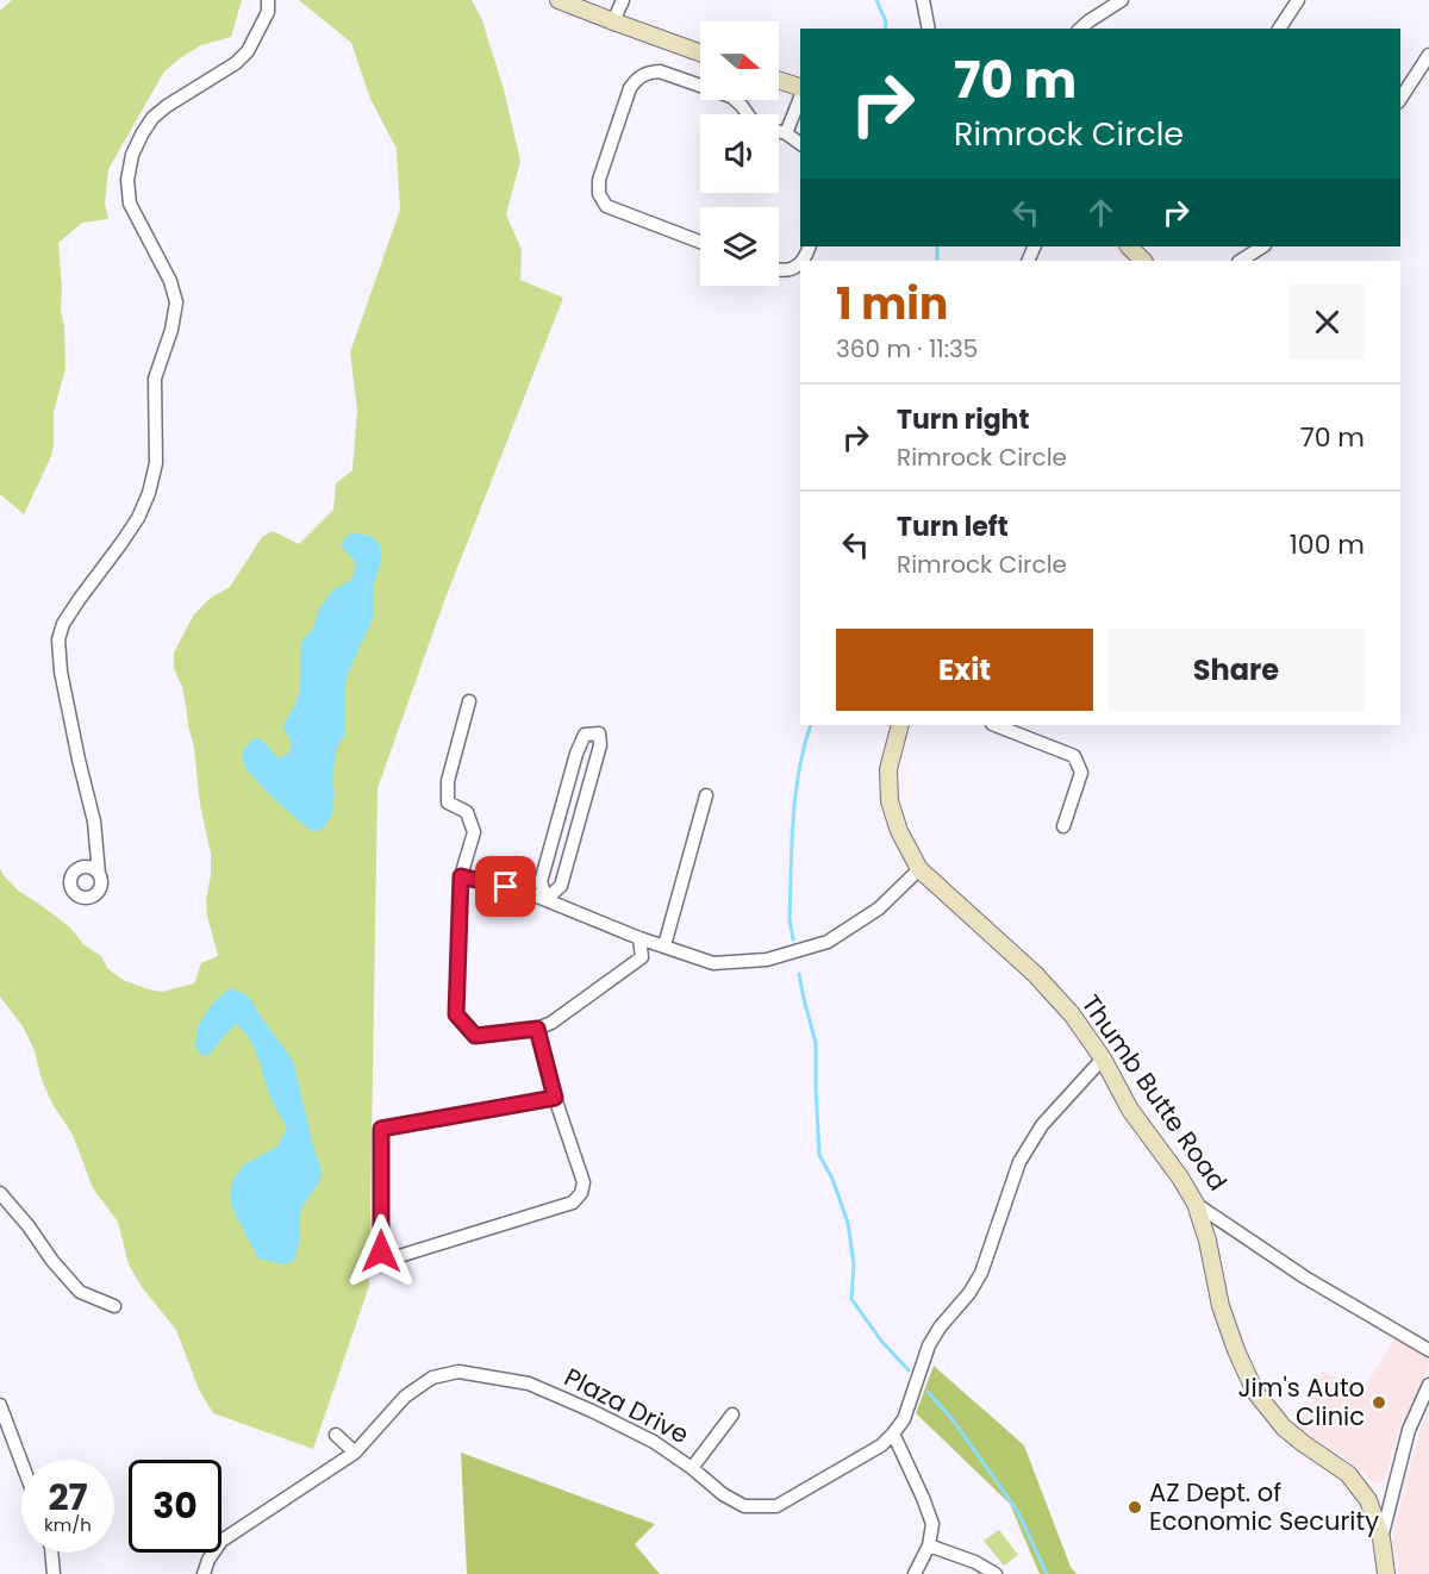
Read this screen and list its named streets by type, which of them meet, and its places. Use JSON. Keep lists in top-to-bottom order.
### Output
{
  "streets": {
    "street": ["Thumb Butte Road", "Plaza Drive"]
  },
  "crossings": [
    ["Thumb Butte Road", "Plaza Drive"]
  ],
  "places": ["Jim's Auto Clinic", "AZ Dept. of Economic Security"],
  "north": "right",
  "page": {
    "turn": ["70 m", "Rimrock Circle"],
    "heading": ["1 min", "360 m · 11:35"],
    "list": [
      {
        "name": "Turn right",
        "note": "Rimrock Circle",
        "value": "70 m"
      },
      {
        "name": "Turn left",
        "note": "Rimrock Circle",
        "value": "100 m"
      }
    ],
    "buttons": ["Exit", "Share"],
    "speed": "27 km/h",
    "limit": "30"
  }
}
